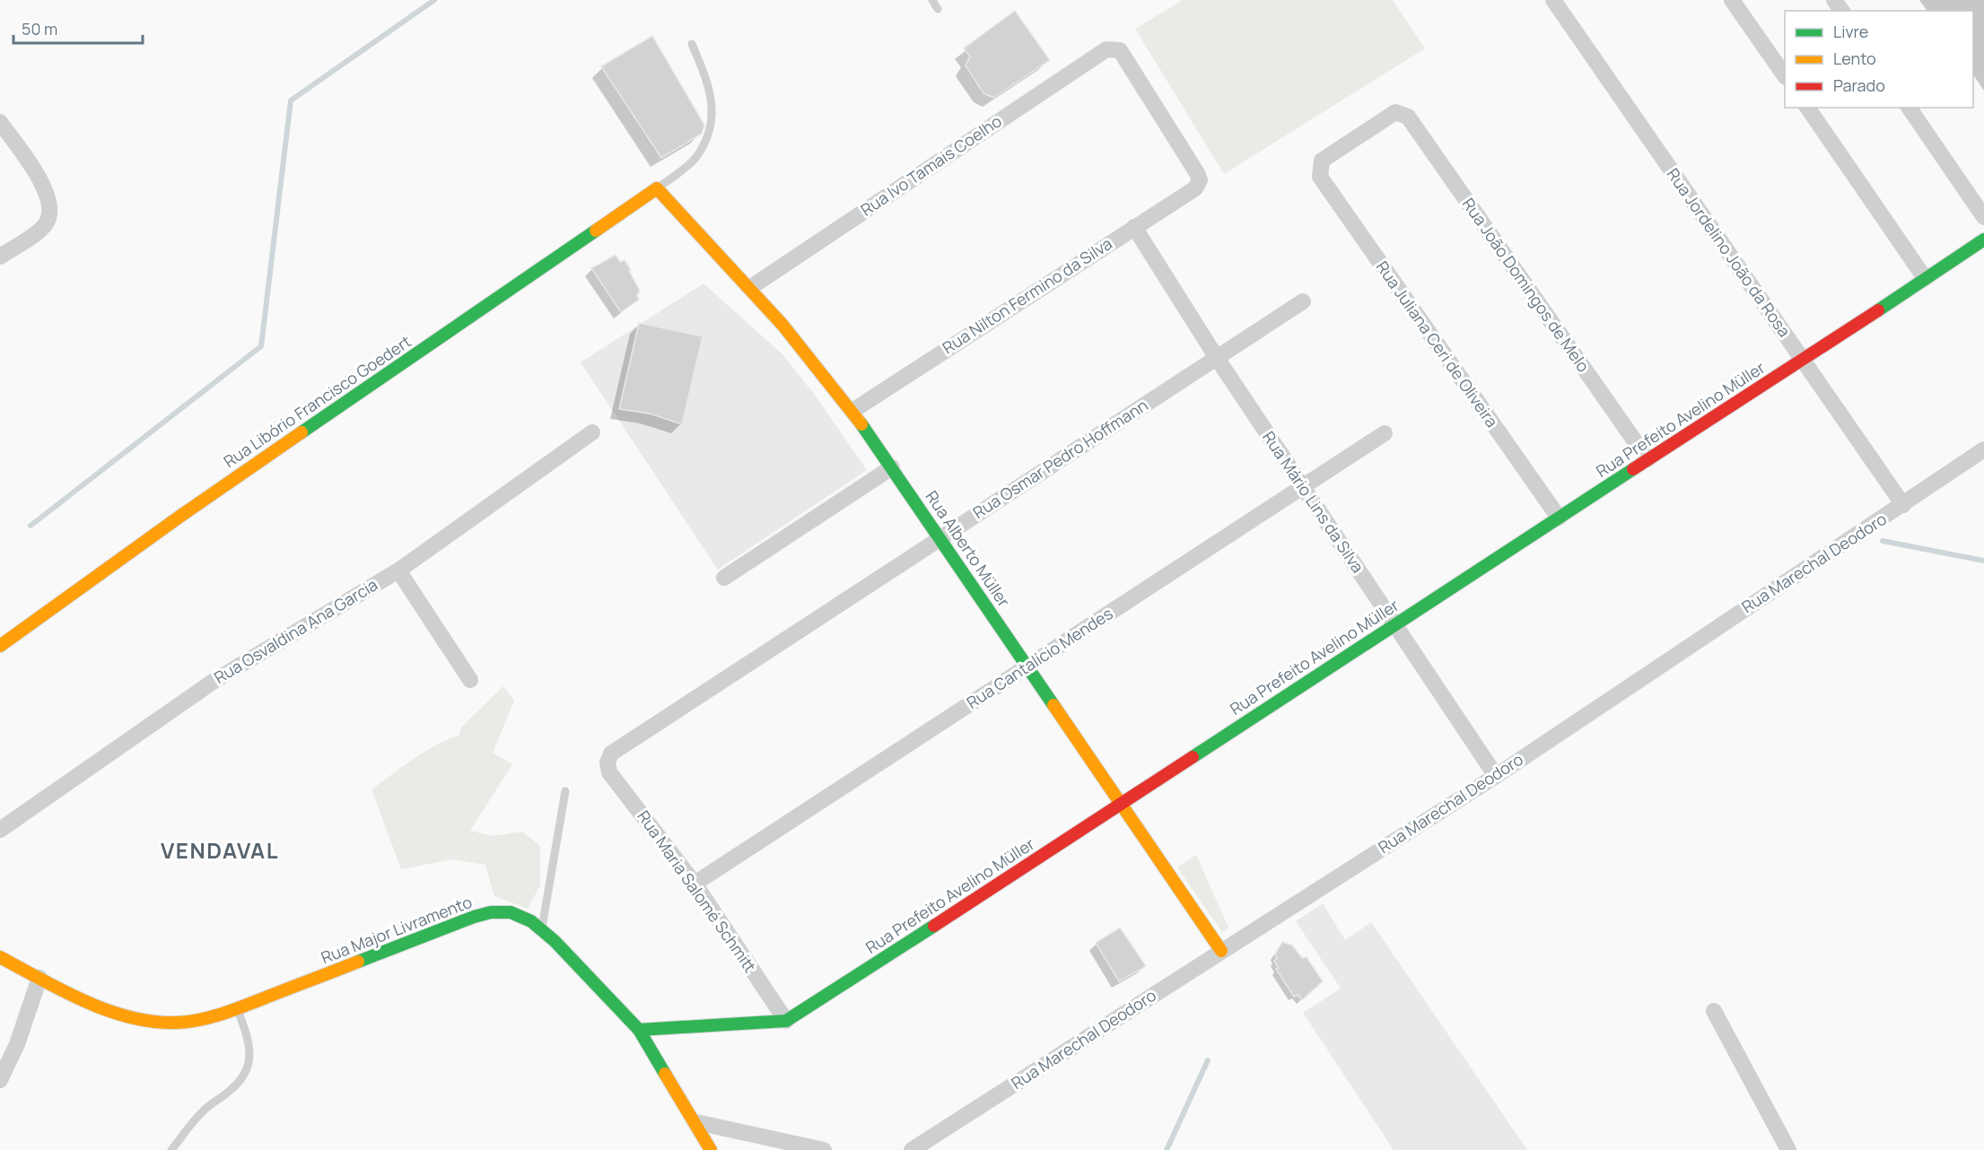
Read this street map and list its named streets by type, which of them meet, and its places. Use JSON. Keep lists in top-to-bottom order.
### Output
{
  "streets": {
    "street": [
      "Rua Ivo Tamais Coelho",
      "Rua Jordelino João da Rosa",
      "Rua João Domingos de Melo",
      "Rua Nilton Fermino da Silva",
      "Rua Juliana Ceri de Oliveira",
      "Rua Libório Francisco Goedert",
      "Rua Prefeito Avelino Müller",
      "Rua Osmar Pedro Hoffmann",
      "Rua Mário Lins da Silva",
      "Rua Alberto Müller",
      "Rua Marechal Deodoro",
      "Rua Osvaldina Ana Garcia",
      "Rua Cantalício Mendes",
      "Rua Maria Salomé Schmitt",
      "Rua Major Livramento"
    ]
  },
  "crossings": [
    ["Rua Ivo Tamais Coelho", "Rua Nilton Fermino da Silva"],
    ["Rua Ivo Tamais Coelho", "Rua Alberto Müller"],
    ["Rua Jordelino João da Rosa", "Rua Prefeito Avelino Müller"],
    ["Rua Jordelino João da Rosa", "Rua Marechal Deodoro"],
    ["Rua João Domingos de Melo", "Rua Juliana Ceri de Oliveira"],
    ["Rua João Domingos de Melo", "Rua Prefeito Avelino Müller"],
    ["Rua Nilton Fermino da Silva", "Rua Mário Lins da Silva"],
    ["Rua Nilton Fermino da Silva", "Rua Alberto Müller"],
    ["Rua Juliana Ceri de Oliveira", "Rua Prefeito Avelino Müller"],
    ["Rua Libório Francisco Goedert", "Rua Alberto Müller"],
    ["Rua Prefeito Avelino Müller", "Rua Mário Lins da Silva"],
    ["Rua Prefeito Avelino Müller", "Rua Alberto Müller"],
    ["Rua Prefeito Avelino Müller", "Rua Maria Salomé Schmitt"],
    ["Rua Prefeito Avelino Müller", "Rua Major Livramento"],
    ["Rua Osmar Pedro Hoffmann", "Rua Mário Lins da Silva"],
    ["Rua Osmar Pedro Hoffmann", "Rua Alberto Müller"],
    ["Rua Osmar Pedro Hoffmann", "Rua Maria Salomé Schmitt"],
    ["Rua Mário Lins da Silva", "Rua Marechal Deodoro"],
    ["Rua Mário Lins da Silva", "Rua Cantalício Mendes"],
    ["Rua Alberto Müller", "Rua Marechal Deodoro"],
    ["Rua Alberto Müller", "Rua Cantalício Mendes"],
    ["Rua Cantalício Mendes", "Rua Maria Salomé Schmitt"]
  ],
  "districts": ["VENDAVAL"],
  "legend": ["Livre", "Lento", "Parado"],
  "scale_bar": "50 m"
}
